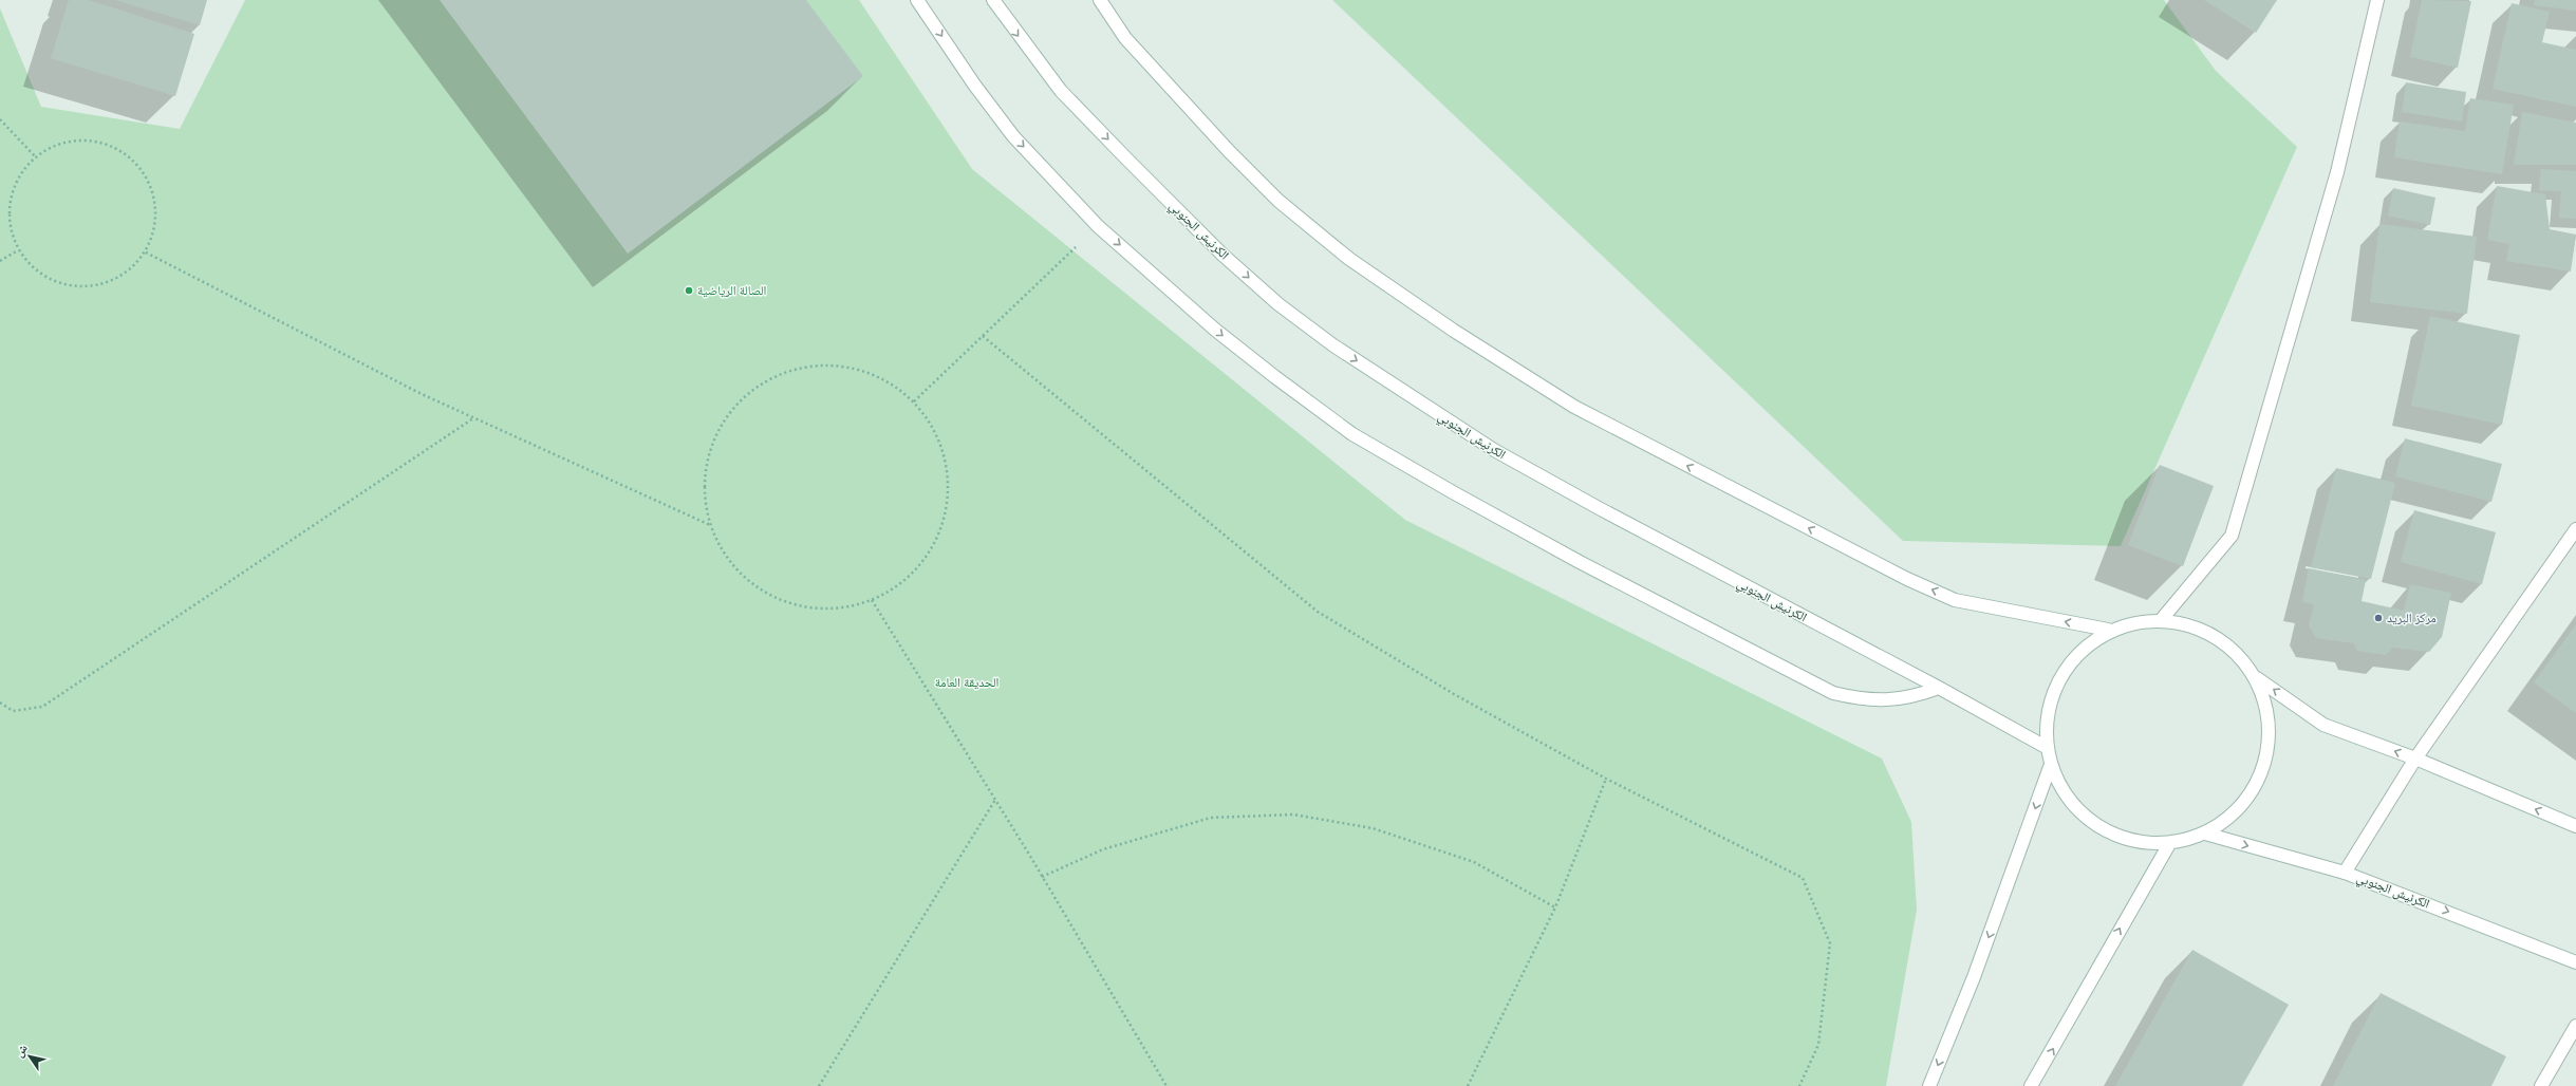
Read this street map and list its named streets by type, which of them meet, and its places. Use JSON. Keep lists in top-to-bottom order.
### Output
{
  "streets": {
    "main road": ["الكرنيش الجنوبي"]
  },
  "parks": ["الحديقة العامة"],
  "places": ["الصالة الرياضية", "مركز البريد"],
  "north": "top left"
}
